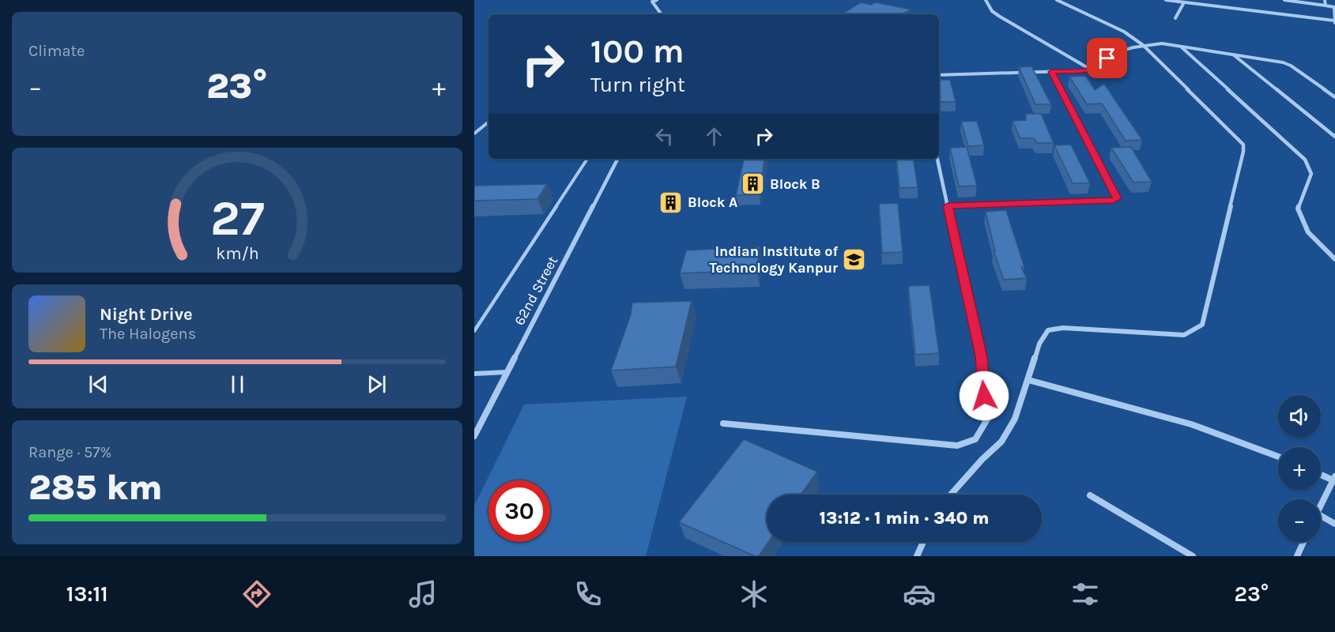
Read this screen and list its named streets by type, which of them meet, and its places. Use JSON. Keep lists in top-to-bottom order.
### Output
{
  "streets": {
    "street": ["62nd Street"]
  },
  "places": {
    "building": ["Block B", "Block A"],
    "school or university": ["Indian Institute of Technology Kanpur"]
  },
  "page": {
    "tile": [
      "Climate",
      ["Range · 57%", "285 km"]
    ],
    "turn": ["100 m", "Turn right"],
    "heat": ["−", "23°", "+"],
    "song": ["Night Drive", "The Halogens"],
    "map_buttons": ["+", "−"],
    "limit": "30",
    "trip": "13:12 · 1 min · 340 m",
    "tabs": ["13:11", "23°"],
    "gauge": ["27", "km/h"]
  }
}
